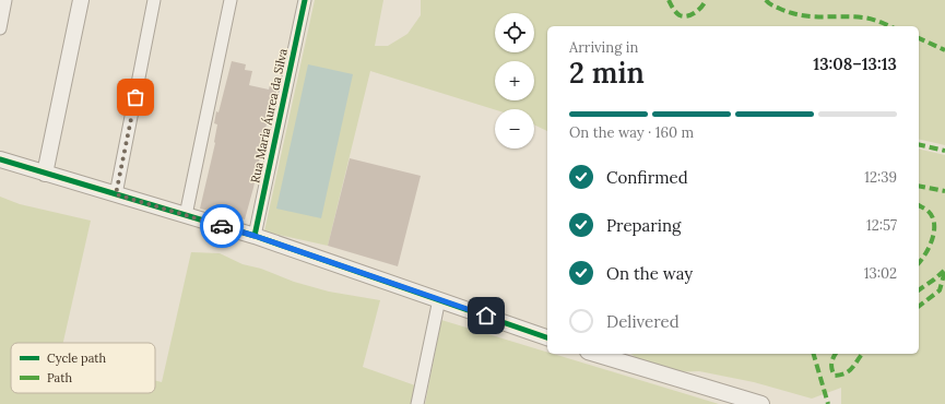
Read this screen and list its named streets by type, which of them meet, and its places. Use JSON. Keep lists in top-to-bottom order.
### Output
{
  "streets": {
    "street": ["Rua Maria Áurea da Silva"]
  },
  "legend": ["Cycle path", "Path"],
  "page": {
    "map_buttons": ["+", "−"],
    "heading": ["2 min", "Arriving in", "13:08–13:13"],
    "bar": "On the way · 160 m",
    "list": [
      ["Confirmed", "12:39"],
      ["Preparing", "12:57"],
      ["On the way", "13:02"],
      "Delivered"
    ]
  }
}
